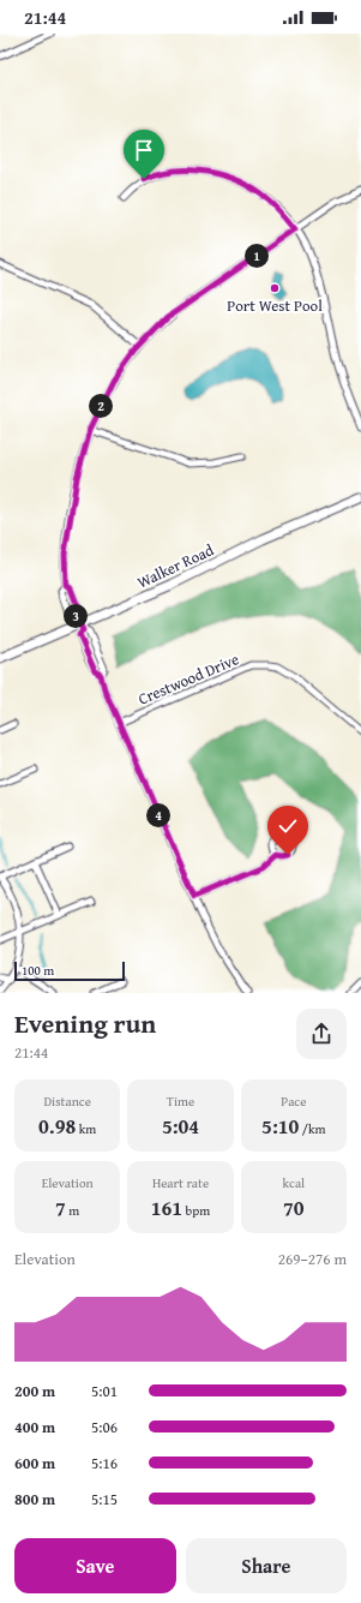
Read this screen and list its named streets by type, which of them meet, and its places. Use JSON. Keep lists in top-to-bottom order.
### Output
{
  "streets": {
    "street": ["Walker Road", "Crestwood Drive"]
  },
  "places": ["Port West Pool"],
  "scale_bar": "100 m",
  "page": {
    "status": "21:44",
    "pins": [
      "1",
      "2",
      "3",
      "4"
    ],
    "scale": "100 m",
    "heading": ["Evening run", "21:44"],
    "stats": [
      ["Distance", "0.98 km"],
      ["Time", "5:04"],
      ["Pace", "5:10 /km"],
      ["Elevation", "7 m"],
      ["Heart rate", "161 bpm"],
      ["kcal", "70"]
    ],
    "chart": ["Elevation", "269–276 m"],
    "list": [
      {
        "name": "200 m",
        "note": "5:01"
      },
      {
        "name": "400 m",
        "note": "5:06"
      },
      {
        "name": "600 m",
        "note": "5:16"
      },
      {
        "name": "800 m",
        "note": "5:15"
      }
    ],
    "buttons": ["Save", "Share"]
  }
}
